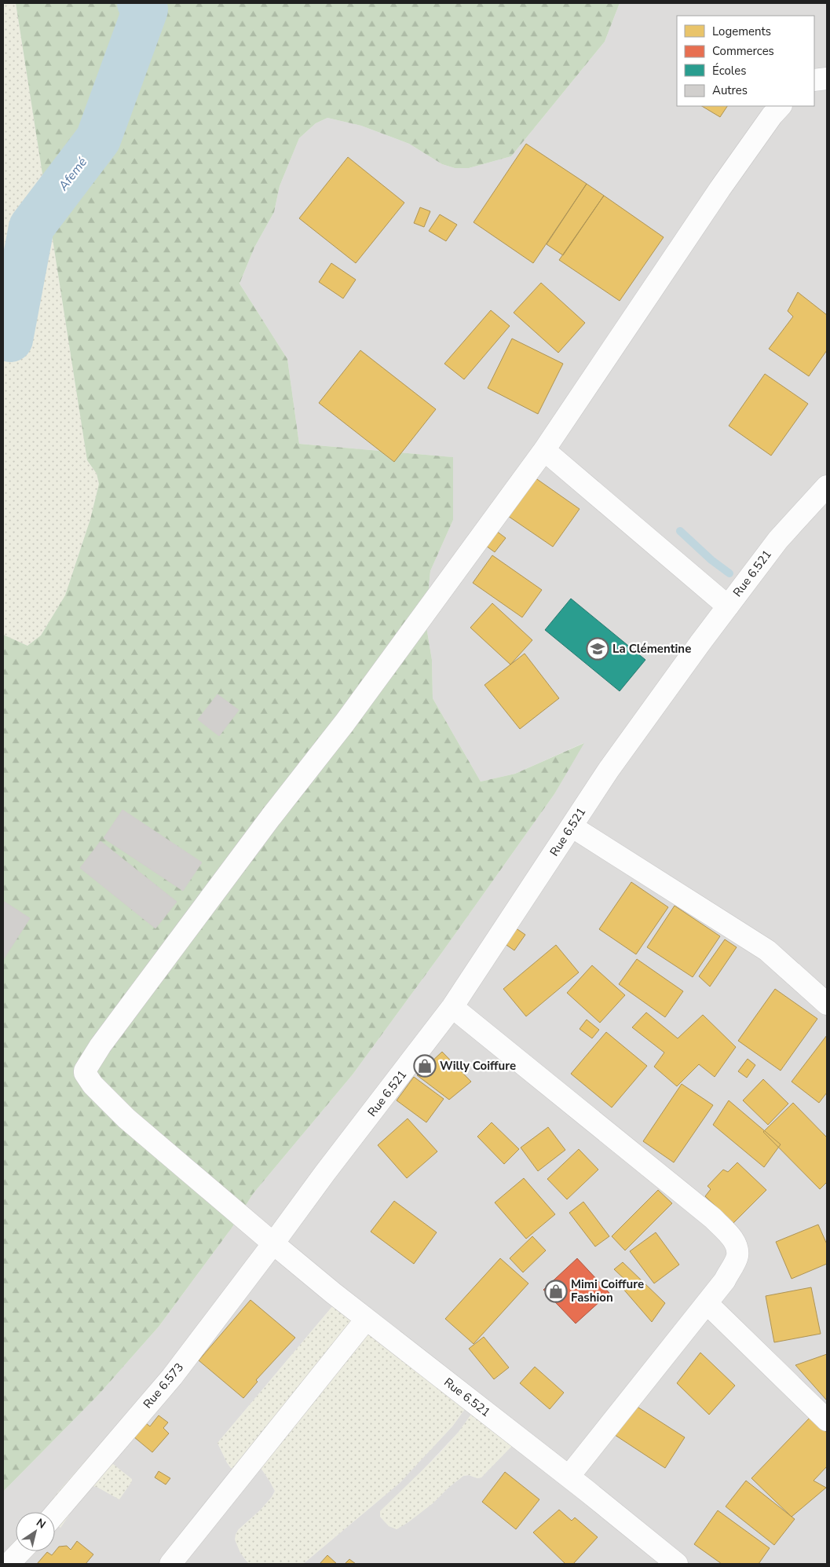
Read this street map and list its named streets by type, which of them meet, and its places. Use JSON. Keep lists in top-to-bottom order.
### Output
{
  "streets": {
    "street": ["Rue 6.521", "Rue 6.573"]
  },
  "crossings": [
    ["Rue 6.521", "Rue 6.573"]
  ],
  "water": ["Afemé"],
  "places": {
    "school or university": ["La Clémentine"],
    "shop": ["Willy Coiffure", "Mimi Coiffure Fashion"]
  },
  "legend": [
    "Logements",
    "Commerces",
    "Écoles",
    "Autres"
  ],
  "north": "top right"
}
